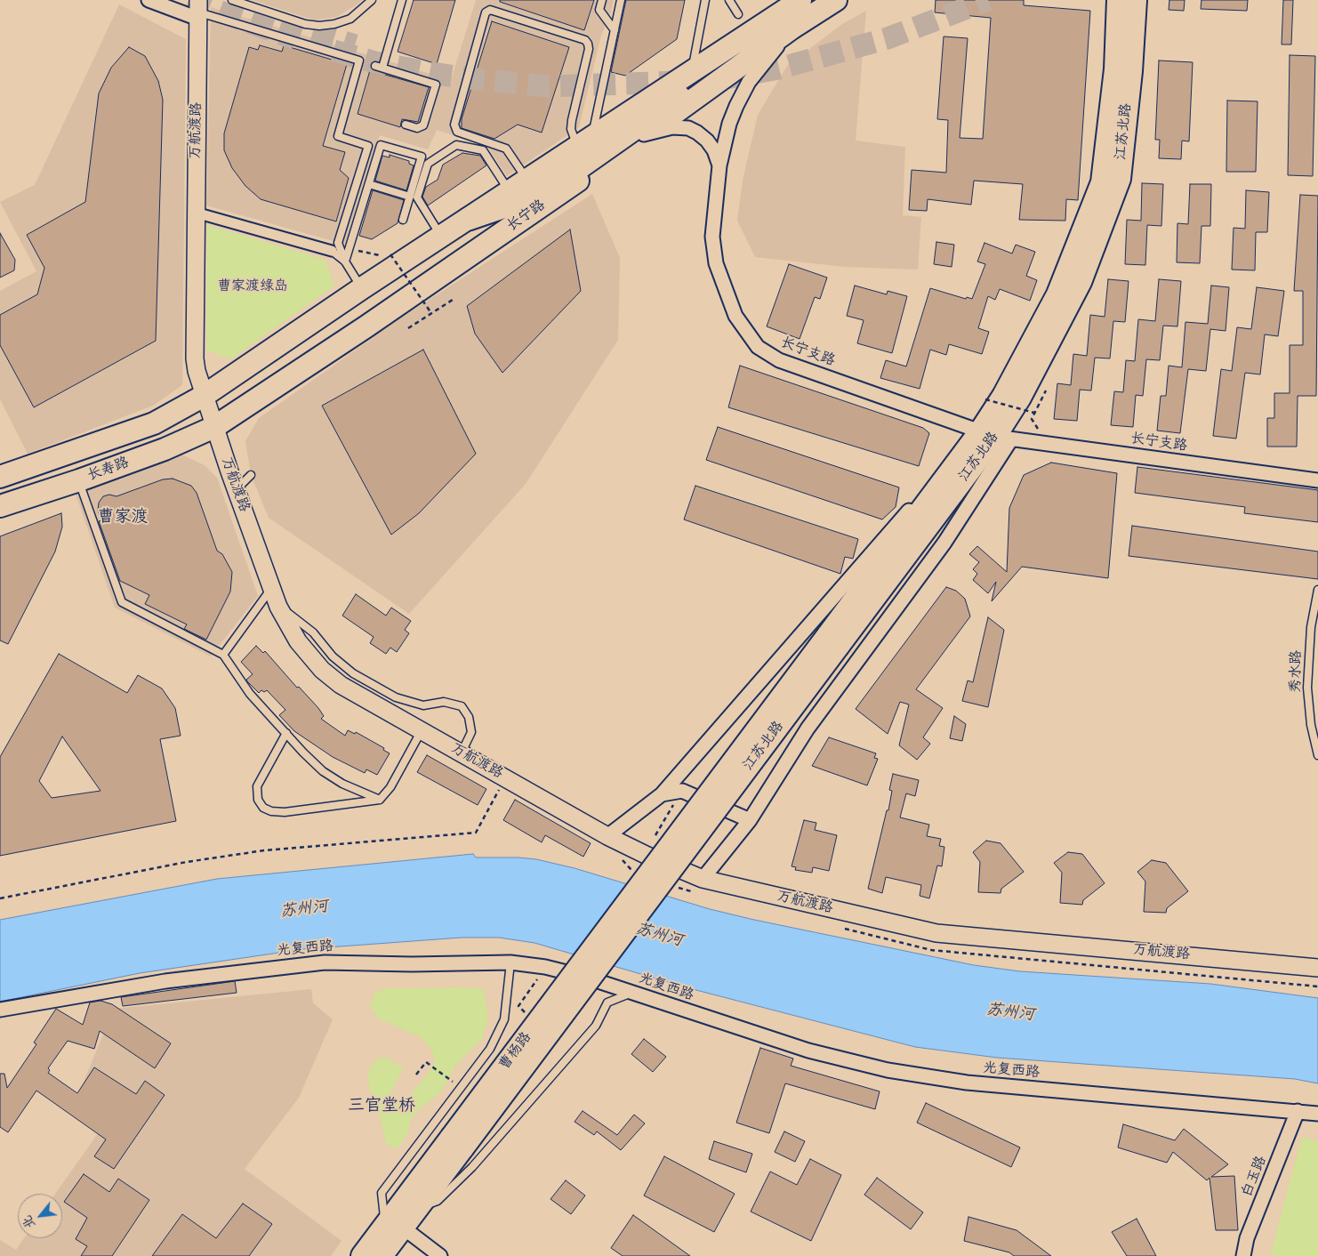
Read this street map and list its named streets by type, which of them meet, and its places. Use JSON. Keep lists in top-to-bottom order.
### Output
{
  "streets": {
    "main road": [
      "江苏北路",
      "长宁路",
      "长寿路",
      "曹杨路"
    ],
    "street": [
      "万航渡路",
      "长宁支路",
      "光复西路",
      "白玉路"
    ],
    "lane": ["秀水路"]
  },
  "crossings": [
    ["万航渡路", "长宁路"],
    ["万航渡路", "长寿路"],
    ["江苏北路", "长宁支路"],
    ["江苏北路", "曹杨路"],
    ["长宁路", "长宁支路"],
    ["长宁路", "长寿路"],
    ["光复西路", "白玉路"]
  ],
  "districts": ["曹家渡", "三官堂桥"],
  "water": ["苏州河"],
  "parks": ["曹家渡绿岛"],
  "north": "bottom left"
}
